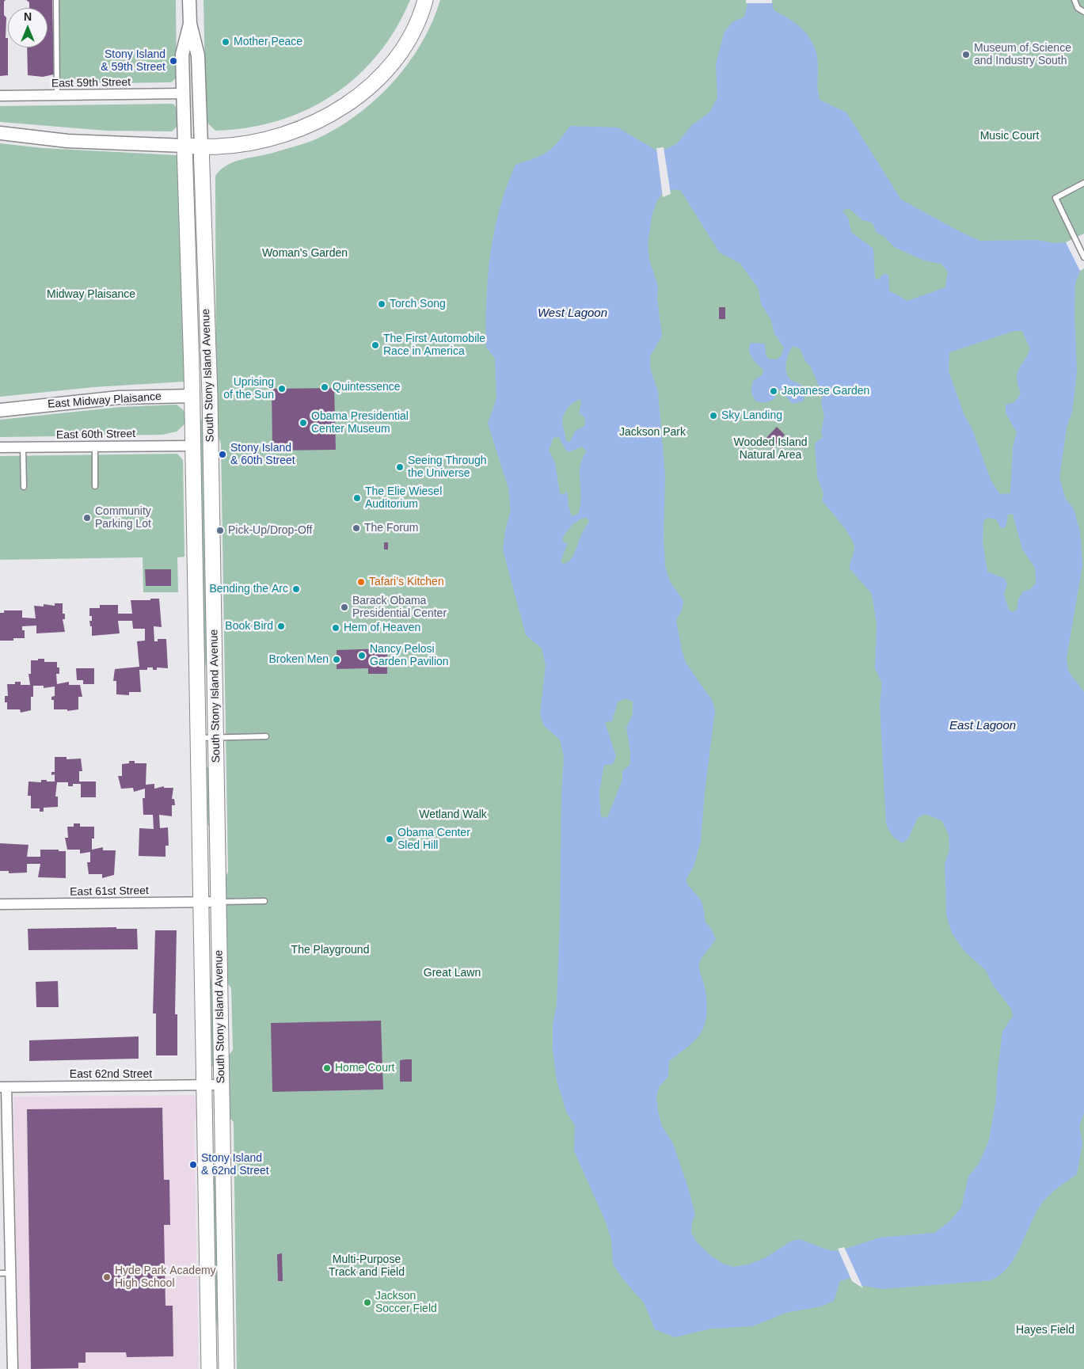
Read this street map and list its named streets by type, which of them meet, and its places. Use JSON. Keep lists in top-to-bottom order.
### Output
{
  "streets": {
    "main road": ["South Stony Island Avenue", "East Midway Plaisance"],
    "street": [
      "East 59th Street",
      "East 60th Street",
      "East 61st Street",
      "East 62nd Street"
    ]
  },
  "crossings": [
    ["East 59th Street", "South Stony Island Avenue"],
    ["South Stony Island Avenue", "East Midway Plaisance"],
    ["South Stony Island Avenue", "East 60th Street"],
    ["South Stony Island Avenue", "East 61st Street"],
    ["South Stony Island Avenue", "East 62nd Street"]
  ],
  "water": ["West Lagoon", "East Lagoon"],
  "parks": [
    "Music Court",
    "Woman's Garden",
    "Midway Plaisance",
    "Jackson Park",
    "Wooded Island Natural Area",
    "Wetland Walk",
    "The Playground",
    "Great Lawn",
    "Multi-Purpose Track and Field",
    "Hayes Field"
  ],
  "places": [
    "Mother Peace",
    "Museum of Science and Industry South",
    "Stony Island & 59th Street",
    "Torch Song",
    "The First Automobile Race in America",
    "Quintessence",
    "Uprising of the Sun",
    "Japanese Garden",
    "Sky Landing",
    "Obama Presidential Center Museum",
    "Stony Island & 60th Street",
    "Seeing Through the Universe",
    "The Elie Wiesel Auditorium",
    "Community Parking Lot",
    "The Forum",
    "Pick-Up/Drop-Off",
    "Tafari’s Kitchen",
    "Bending the Arc",
    "Barack Obama Presidential Center",
    "Book Bird",
    "Hem of Heaven",
    "Nancy Pelosi Garden Pavilion",
    "Broken Men",
    "Obama Center Sled Hill",
    "Home Court",
    "Stony Island & 62nd Street",
    "Hyde Park Academy High School",
    "Jackson Soccer Field"
  ],
  "north": "top"
}
